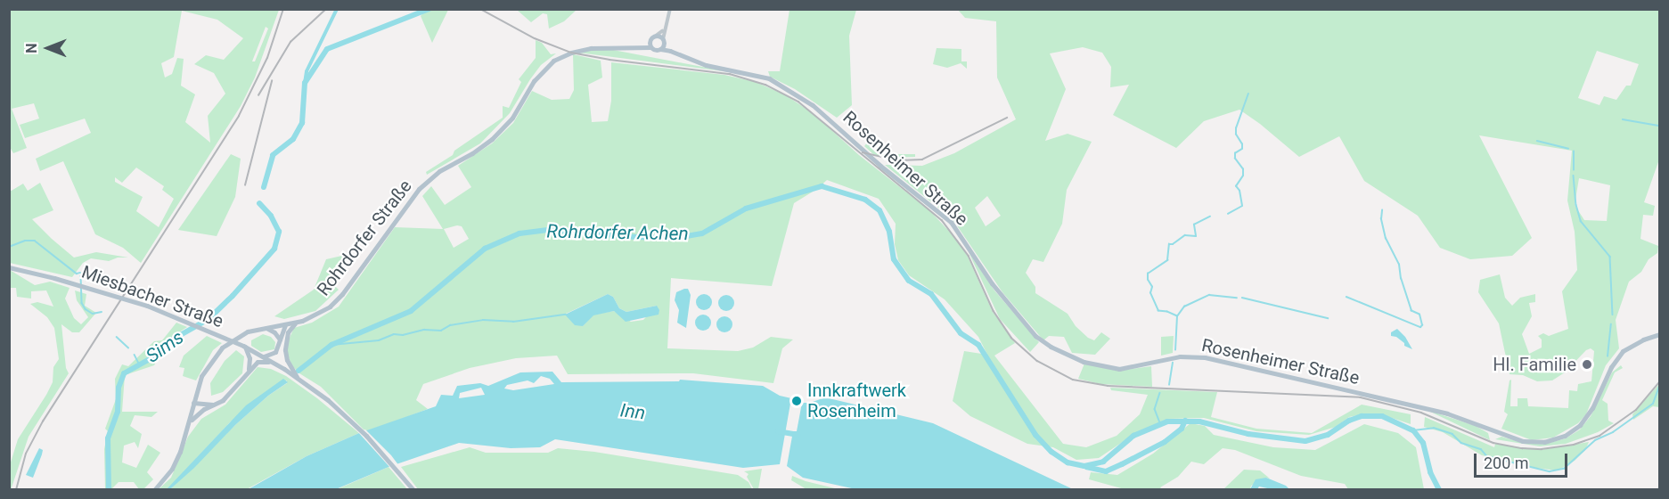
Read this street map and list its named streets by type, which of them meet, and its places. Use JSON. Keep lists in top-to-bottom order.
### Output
{
  "streets": {
    "main road": ["Rosenheimer Straße", "Rohrdorfer Straße", "Miesbacher Straße"]
  },
  "crossings": [
    ["Rosenheimer Straße", "Rohrdorfer Straße"]
  ],
  "water": ["Rohrdorfer Achen", "Sims", "Inn"],
  "places": ["Hl. Familie", "Innkraftwerk Rosenheim"],
  "scale_bar": "200 m",
  "north": "left"
}
